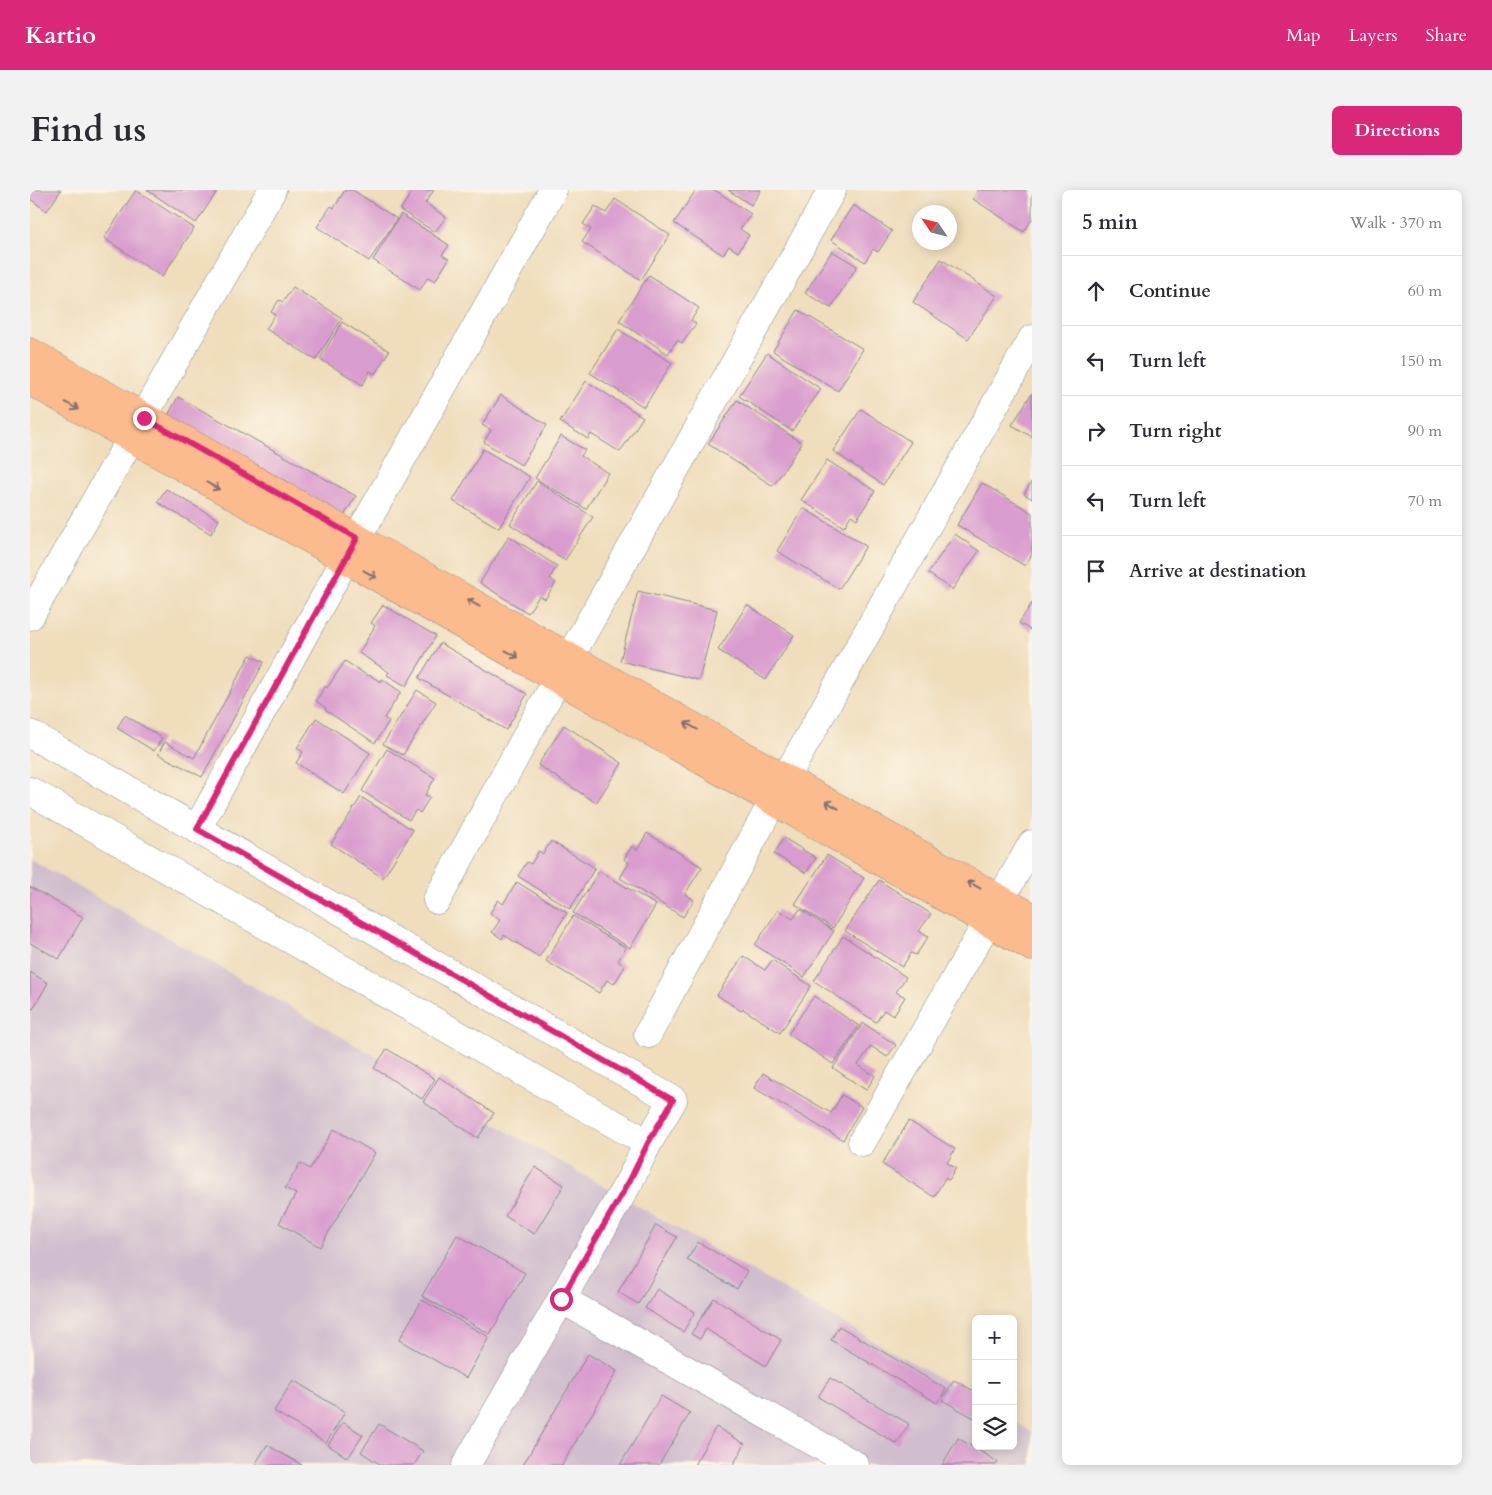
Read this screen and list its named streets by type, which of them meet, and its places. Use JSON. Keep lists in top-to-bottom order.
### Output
{
  "north": "top left",
  "page": {
    "header": "Kartio",
    "nav": ["Map", "Layers", "Share"],
    "title": "Find us",
    "buttons": "Directions",
    "heading": ["5 min", "Walk · 370 m"],
    "list": [
      ["Continue", "60 m"],
      ["Turn left", "150 m"],
      ["Turn right", "90 m"],
      ["Turn left", "70 m"],
      "Arrive at destination"
    ],
    "map_buttons": ["+", "−"]
  }
}
